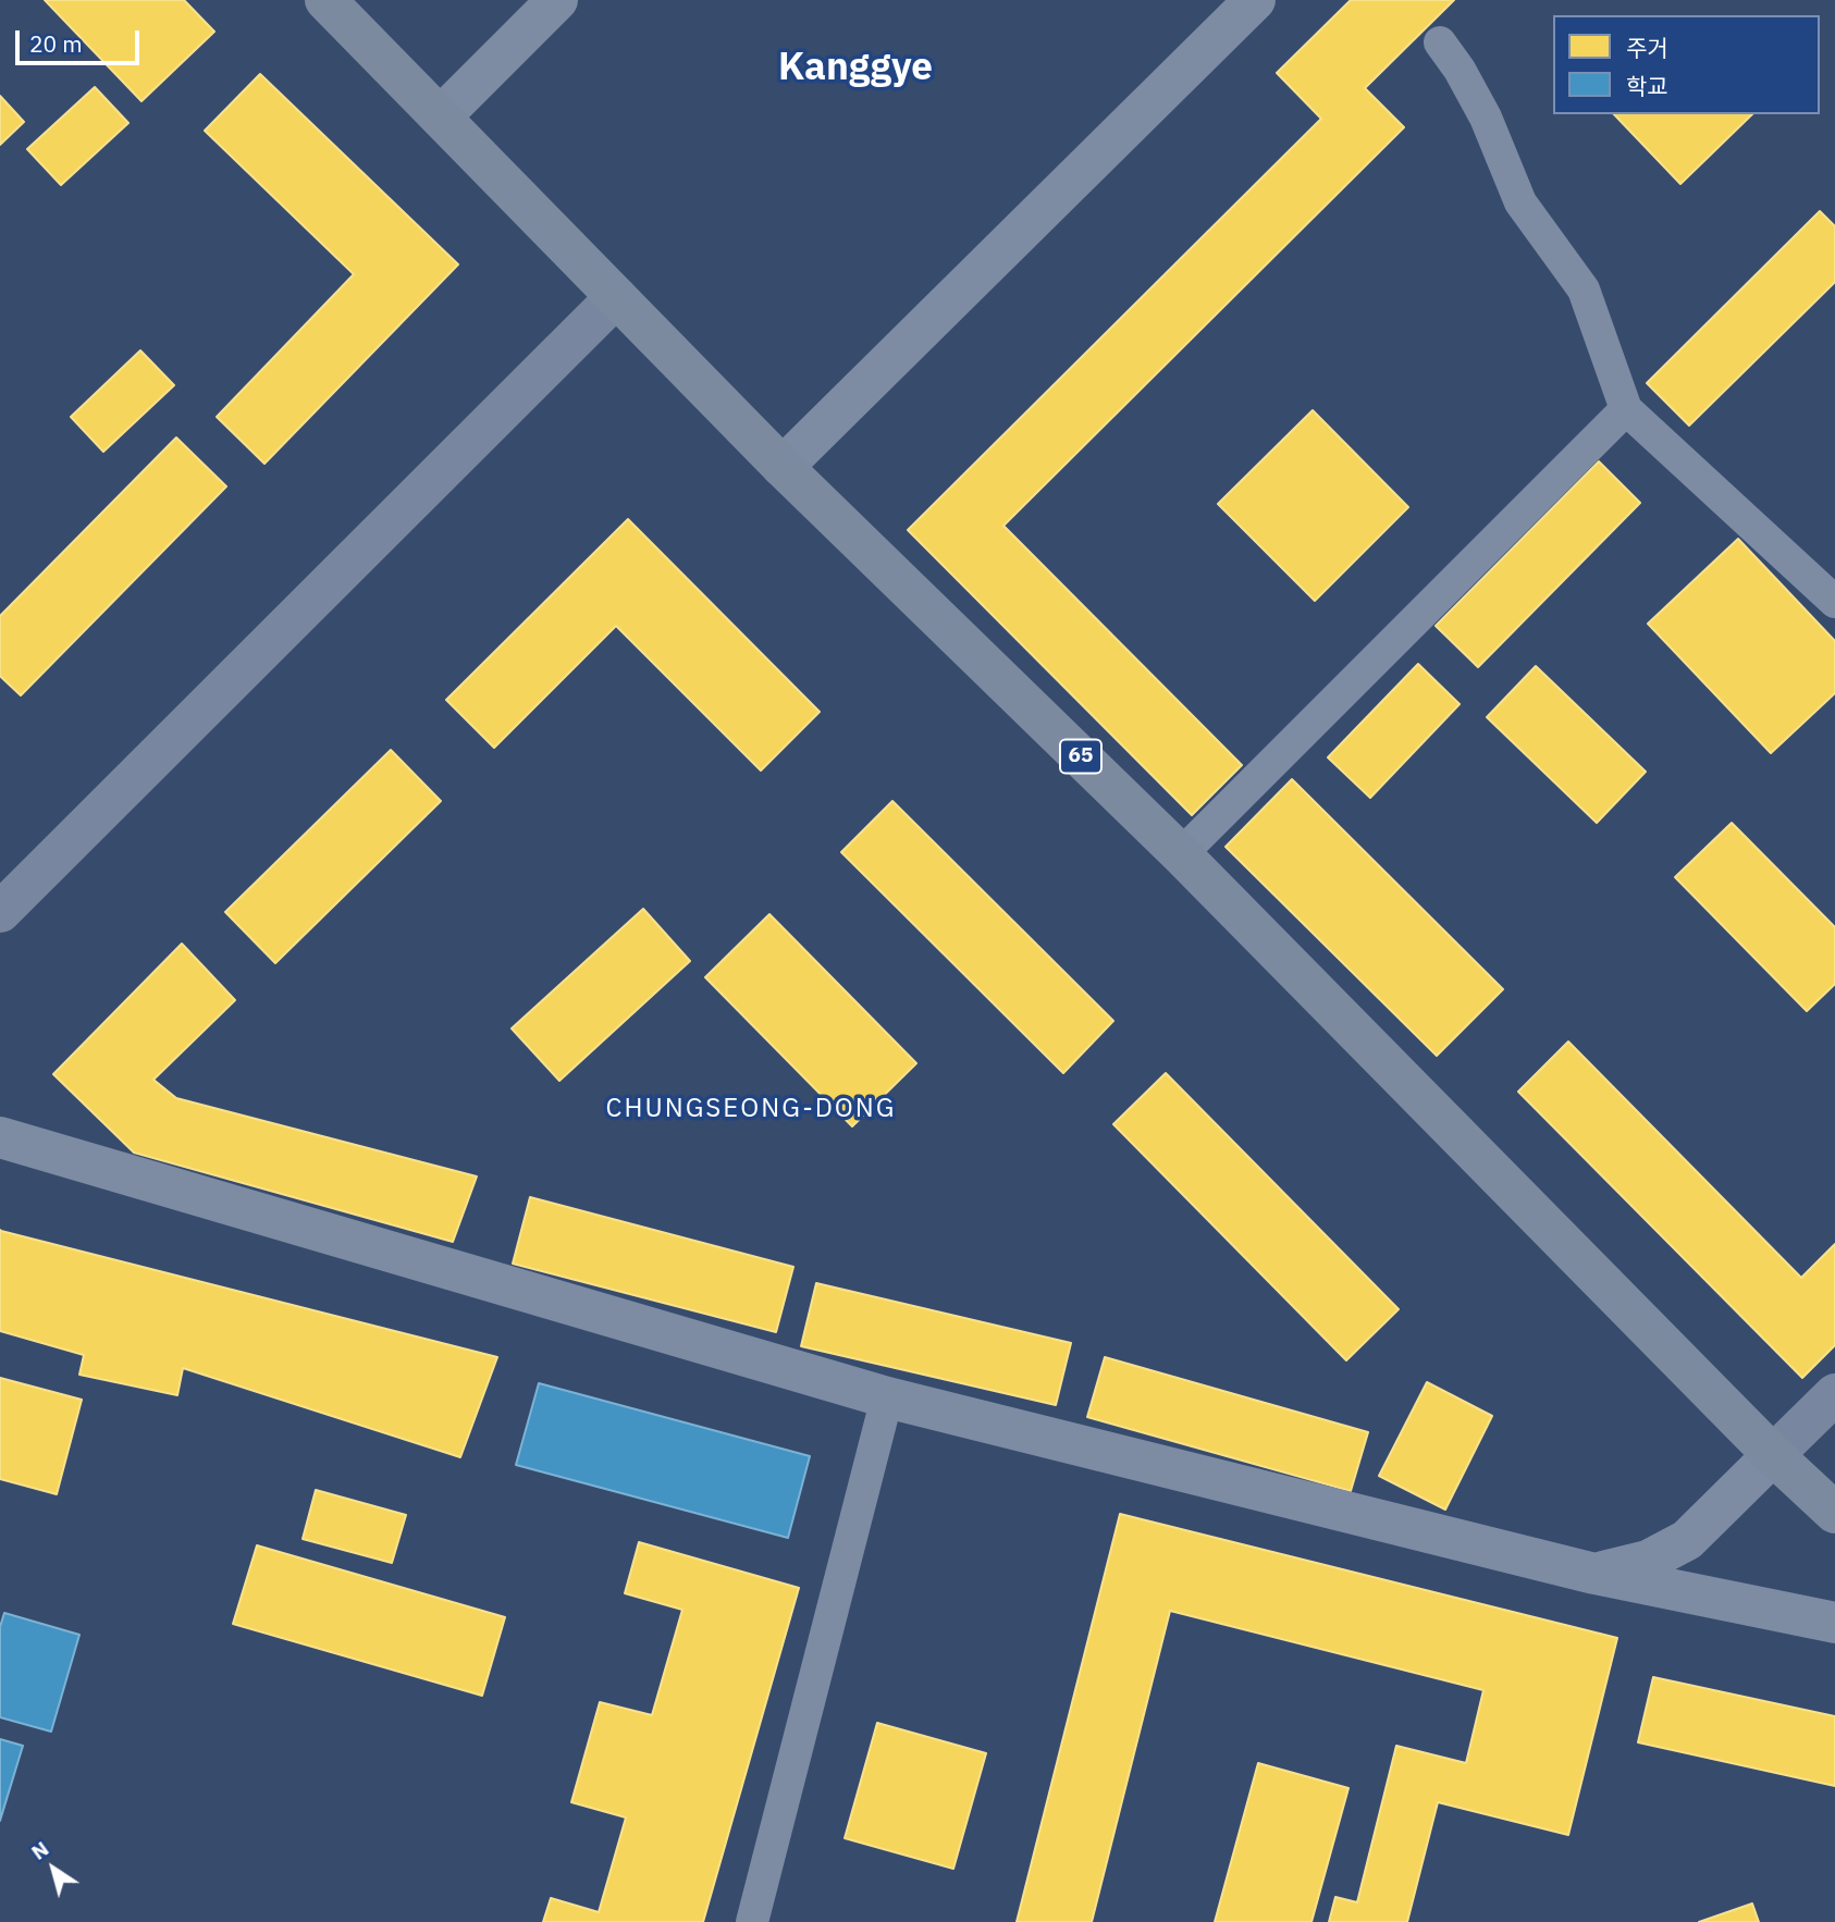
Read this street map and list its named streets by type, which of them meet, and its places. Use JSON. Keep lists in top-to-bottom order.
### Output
{
  "streets": {
    "main road": ["65"]
  },
  "districts": ["Kanggye", "CHUNGSEONG-DONG"],
  "legend": ["주거", "학교"],
  "scale_bar": "20 m",
  "north": "top left"
}
